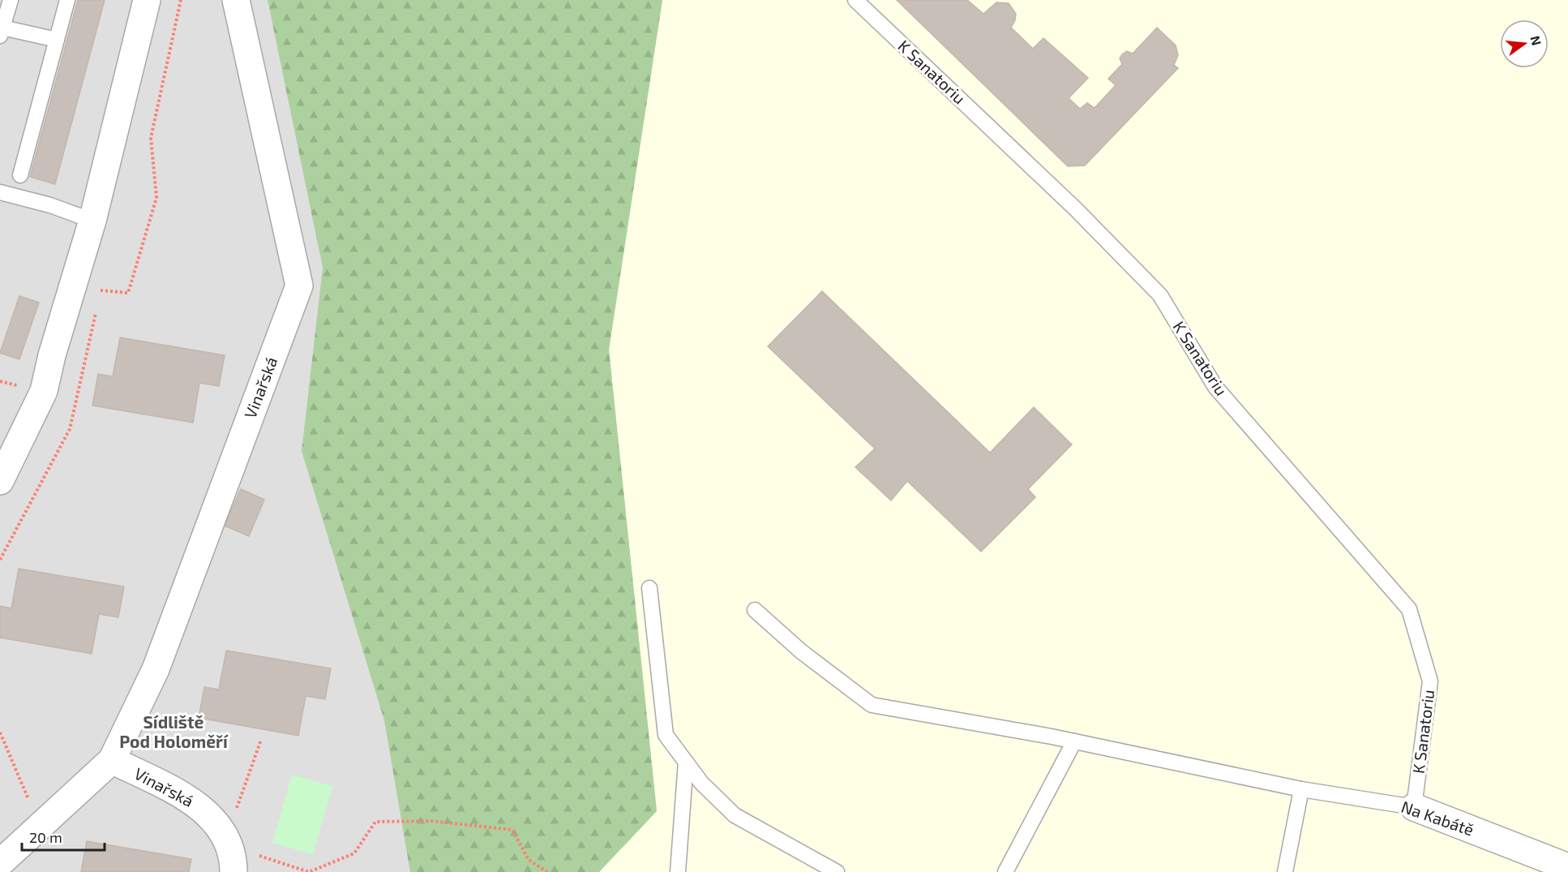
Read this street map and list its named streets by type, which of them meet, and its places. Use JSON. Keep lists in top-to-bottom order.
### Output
{
  "streets": {
    "street": ["Vinařská", "Na Kabátě"],
    "lane": ["K Sanatoriu"]
  },
  "crossings": [
    ["K Sanatoriu", "Na Kabátě"]
  ],
  "districts": ["Sídliště Pod Holoměří"],
  "scale_bar": "20 m",
  "north": "right"
}
